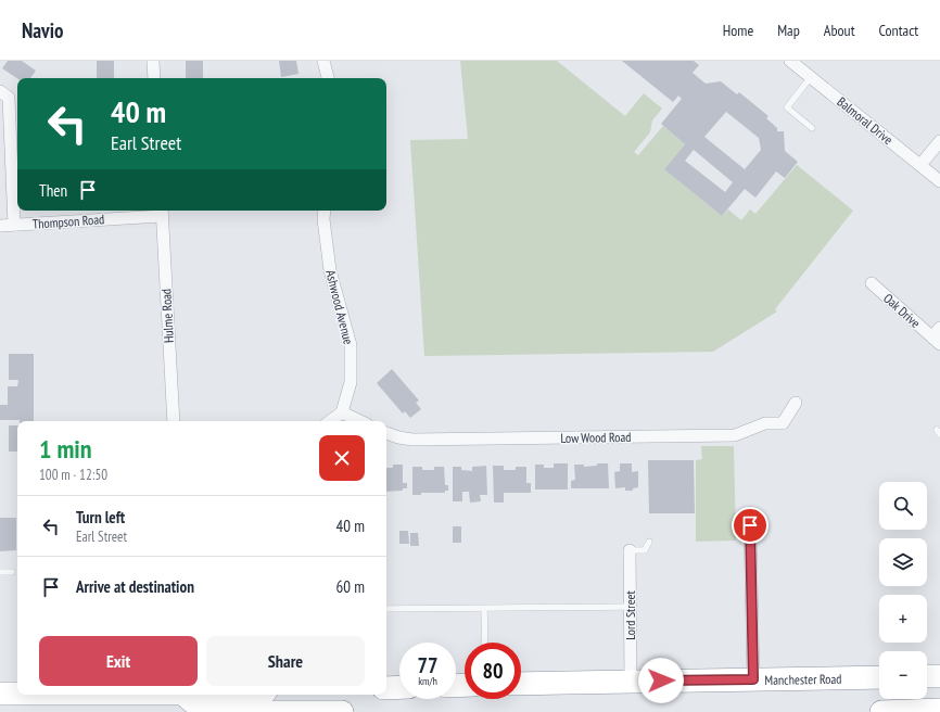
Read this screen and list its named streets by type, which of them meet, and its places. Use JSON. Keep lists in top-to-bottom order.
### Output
{
  "streets": {
    "highway": ["Manchester Road"],
    "street": [
      "Balmoral Drive",
      "Thompson Road",
      "Ashwood Avenue",
      "Oak Drive",
      "Hulme Road",
      "Low Wood Road",
      "Lord Street"
    ]
  },
  "crossings": [
    ["Thompson Road", "Hulme Road"],
    ["Lord Street", "Manchester Road"]
  ],
  "page": {
    "header": "Navio",
    "nav": [
      "Home",
      "Map",
      "About",
      "Contact"
    ],
    "turn": ["40 m", "Earl Street"],
    "then": "Then",
    "heading": ["1 min", "100 m · 12:50"],
    "map_buttons": ["+", "−"],
    "list": [
      {
        "name": "Turn left",
        "note": "Earl Street",
        "value": "40 m"
      },
      {
        "name": "Arrive at destination",
        "value": "60 m"
      }
    ],
    "buttons": ["Exit", "Share"],
    "speed": "77 km/h",
    "limit": "80"
  }
}
